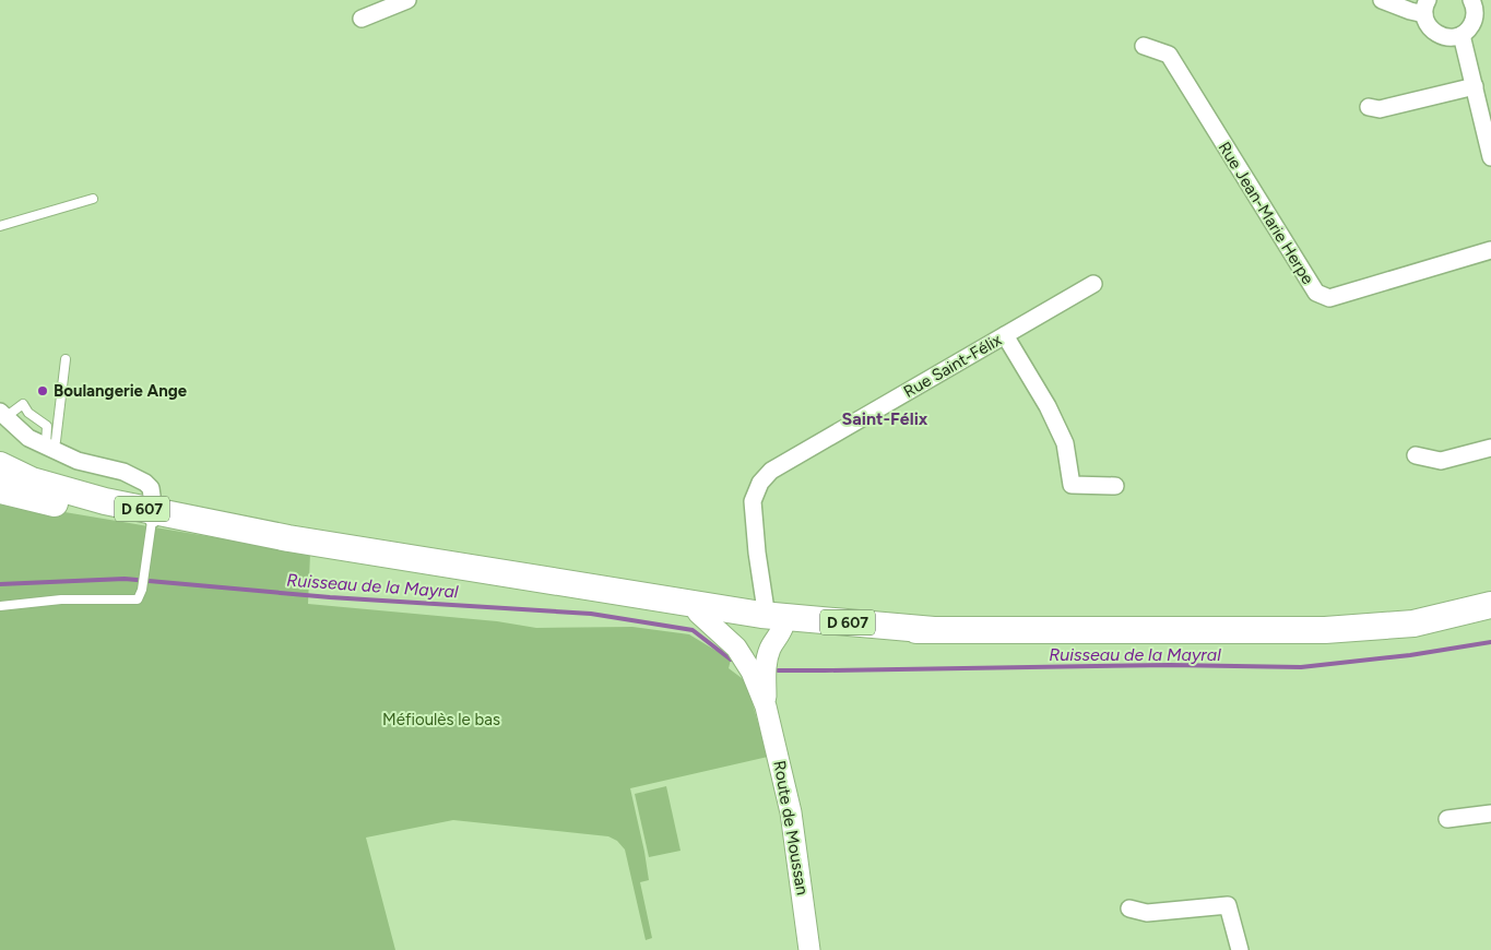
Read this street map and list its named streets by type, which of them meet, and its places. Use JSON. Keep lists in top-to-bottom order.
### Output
{
  "streets": {
    "main road": ["D 607"],
    "street": ["Rue Jean-Marie Herpe", "Rue Saint-Félix", "Route de Moussan"]
  },
  "crossings": [
    ["Rue Saint-Félix", "D 607"]
  ],
  "districts": ["Saint-Félix"],
  "water": ["Ruisseau de la Mayral"],
  "parks": ["Méfioulès le bas"],
  "places": ["Boulangerie Ange"]
}
